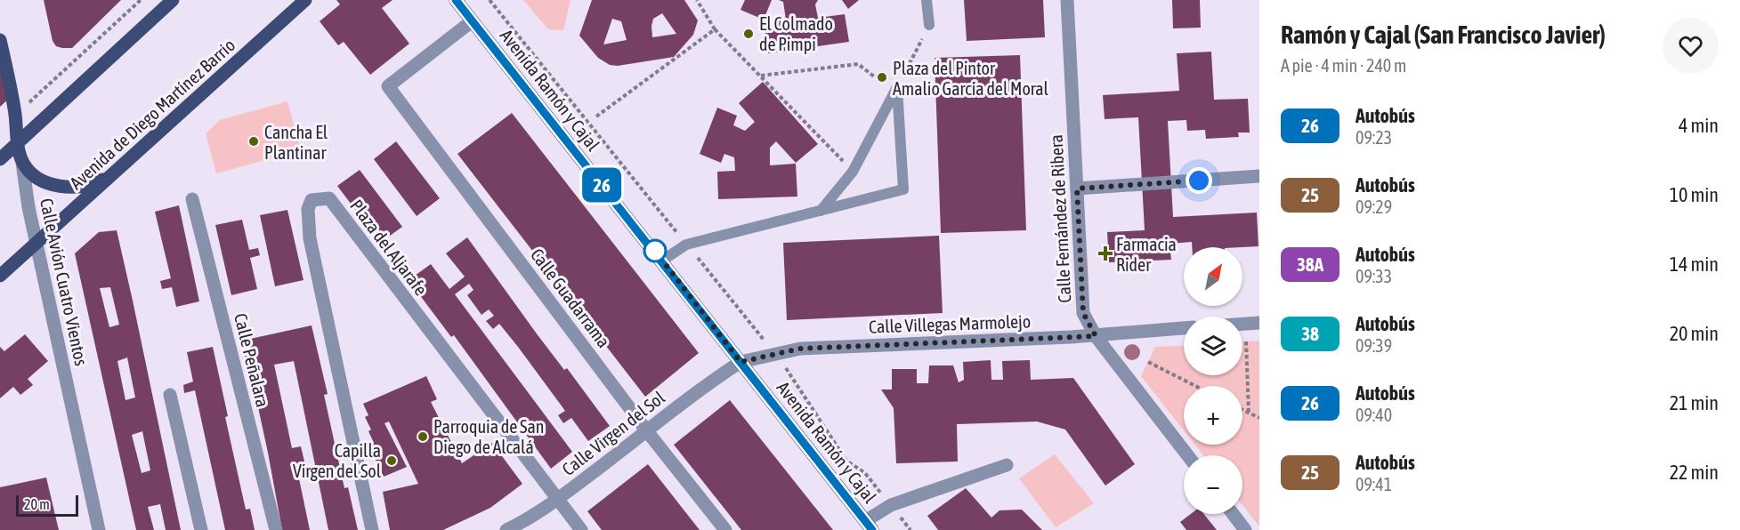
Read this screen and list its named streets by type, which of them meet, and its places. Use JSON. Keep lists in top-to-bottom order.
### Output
{
  "streets": {
    "main road": ["Avenida Ramón y Cajal", "Avenida de Diego Martínez Barrio", "Calle Avión Cuatro Vientos"],
    "street": [
      "Calle Fernández de Ribera",
      "Plaza del Aljarafe",
      "Calle Guadarrama",
      "Calle Villegas Marmolejo",
      "Calle Peñalara",
      "Calle Virgen del Sol"
    ]
  },
  "crossings": [
    ["Avenida Ramón y Cajal", "Calle Guadarrama"],
    ["Avenida Ramón y Cajal", "Calle Villegas Marmolejo"],
    ["Avenida Ramón y Cajal", "Calle Virgen del Sol"],
    ["Avenida de Diego Martínez Barrio", "Calle Avión Cuatro Vientos"],
    ["Calle Fernández de Ribera", "Calle Villegas Marmolejo"],
    ["Plaza del Aljarafe", "Calle Virgen del Sol"],
    ["Calle Guadarrama", "Calle Virgen del Sol"],
    ["Calle Villegas Marmolejo", "Calle Virgen del Sol"]
  ],
  "places": {
    "other": [
      "El Colmado de Pimpi",
      "Plaza del Pintor Amalio García del Moral",
      "Cancha El Plantinar",
      "Parroquia de San Diego de Alcalá",
      "Capilla Virgen del Sol"
    ],
    "health": ["Farmacia Rider"]
  },
  "lines": ["bus line 26"],
  "scale_bar": "20 m",
  "north": "top right",
  "page": {
    "on_map": "26",
    "heading": ["Ramón y Cajal (San Francisco Javier)", "A pie · 4 min · 240 m"],
    "list": [
      {
        "mark": "26",
        "name": "Autobús",
        "note": "09:23",
        "value": "4 min"
      },
      {
        "mark": "25",
        "name": "Autobús",
        "note": "09:29",
        "value": "10 min"
      },
      {
        "mark": "38A",
        "name": "Autobús",
        "note": "09:33",
        "value": "14 min"
      },
      {
        "mark": "38",
        "name": "Autobús",
        "note": "09:39",
        "value": "20 min"
      },
      {
        "mark": "26",
        "name": "Autobús",
        "note": "09:40",
        "value": "21 min"
      },
      {
        "mark": "25",
        "name": "Autobús",
        "note": "09:41",
        "value": "22 min"
      }
    ],
    "map_buttons": ["+", "−"],
    "scale": "20 m"
  }
}
